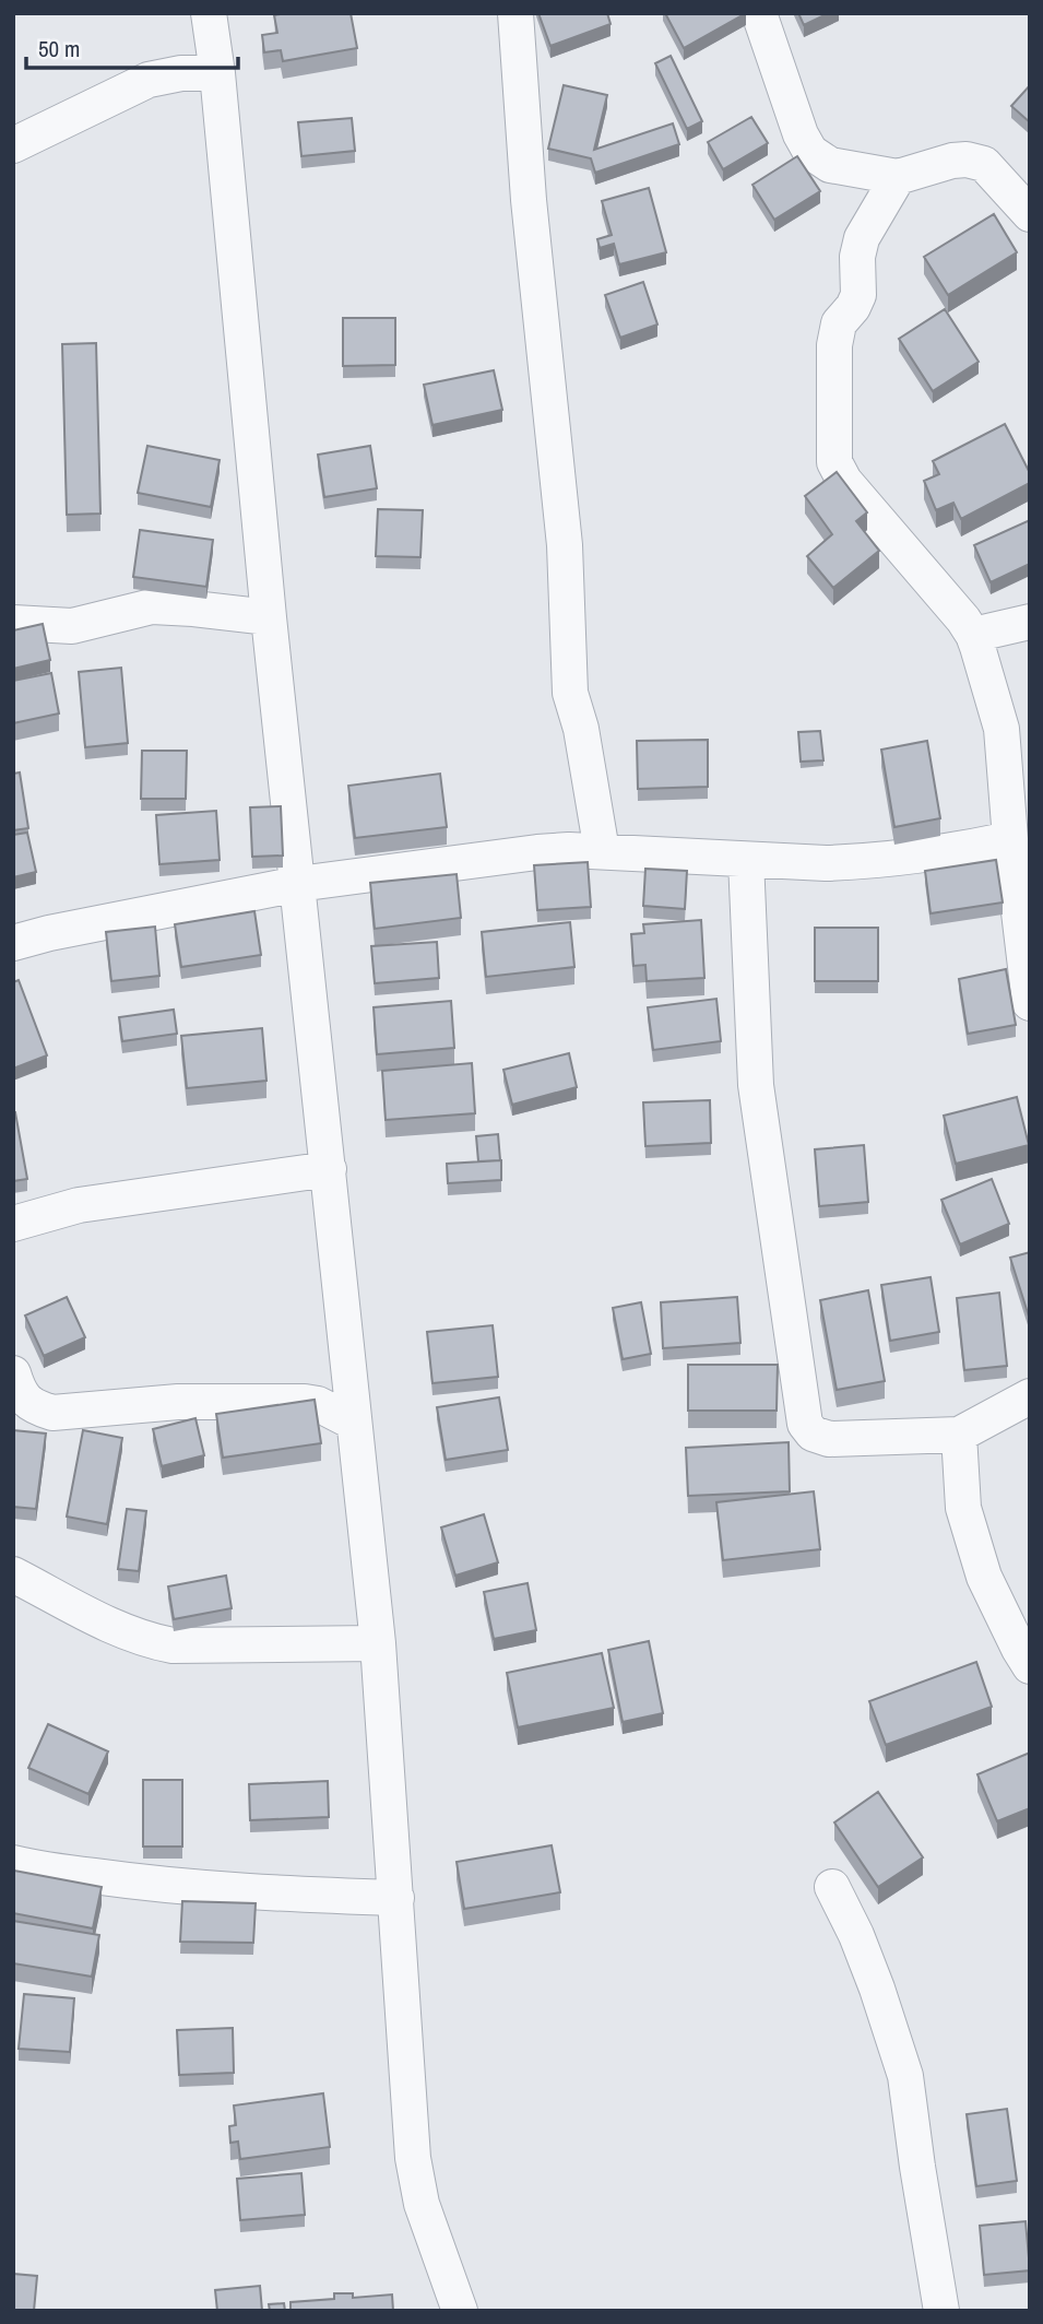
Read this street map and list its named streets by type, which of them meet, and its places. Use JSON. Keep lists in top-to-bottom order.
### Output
{
  "scale_bar": "50 m"
}
